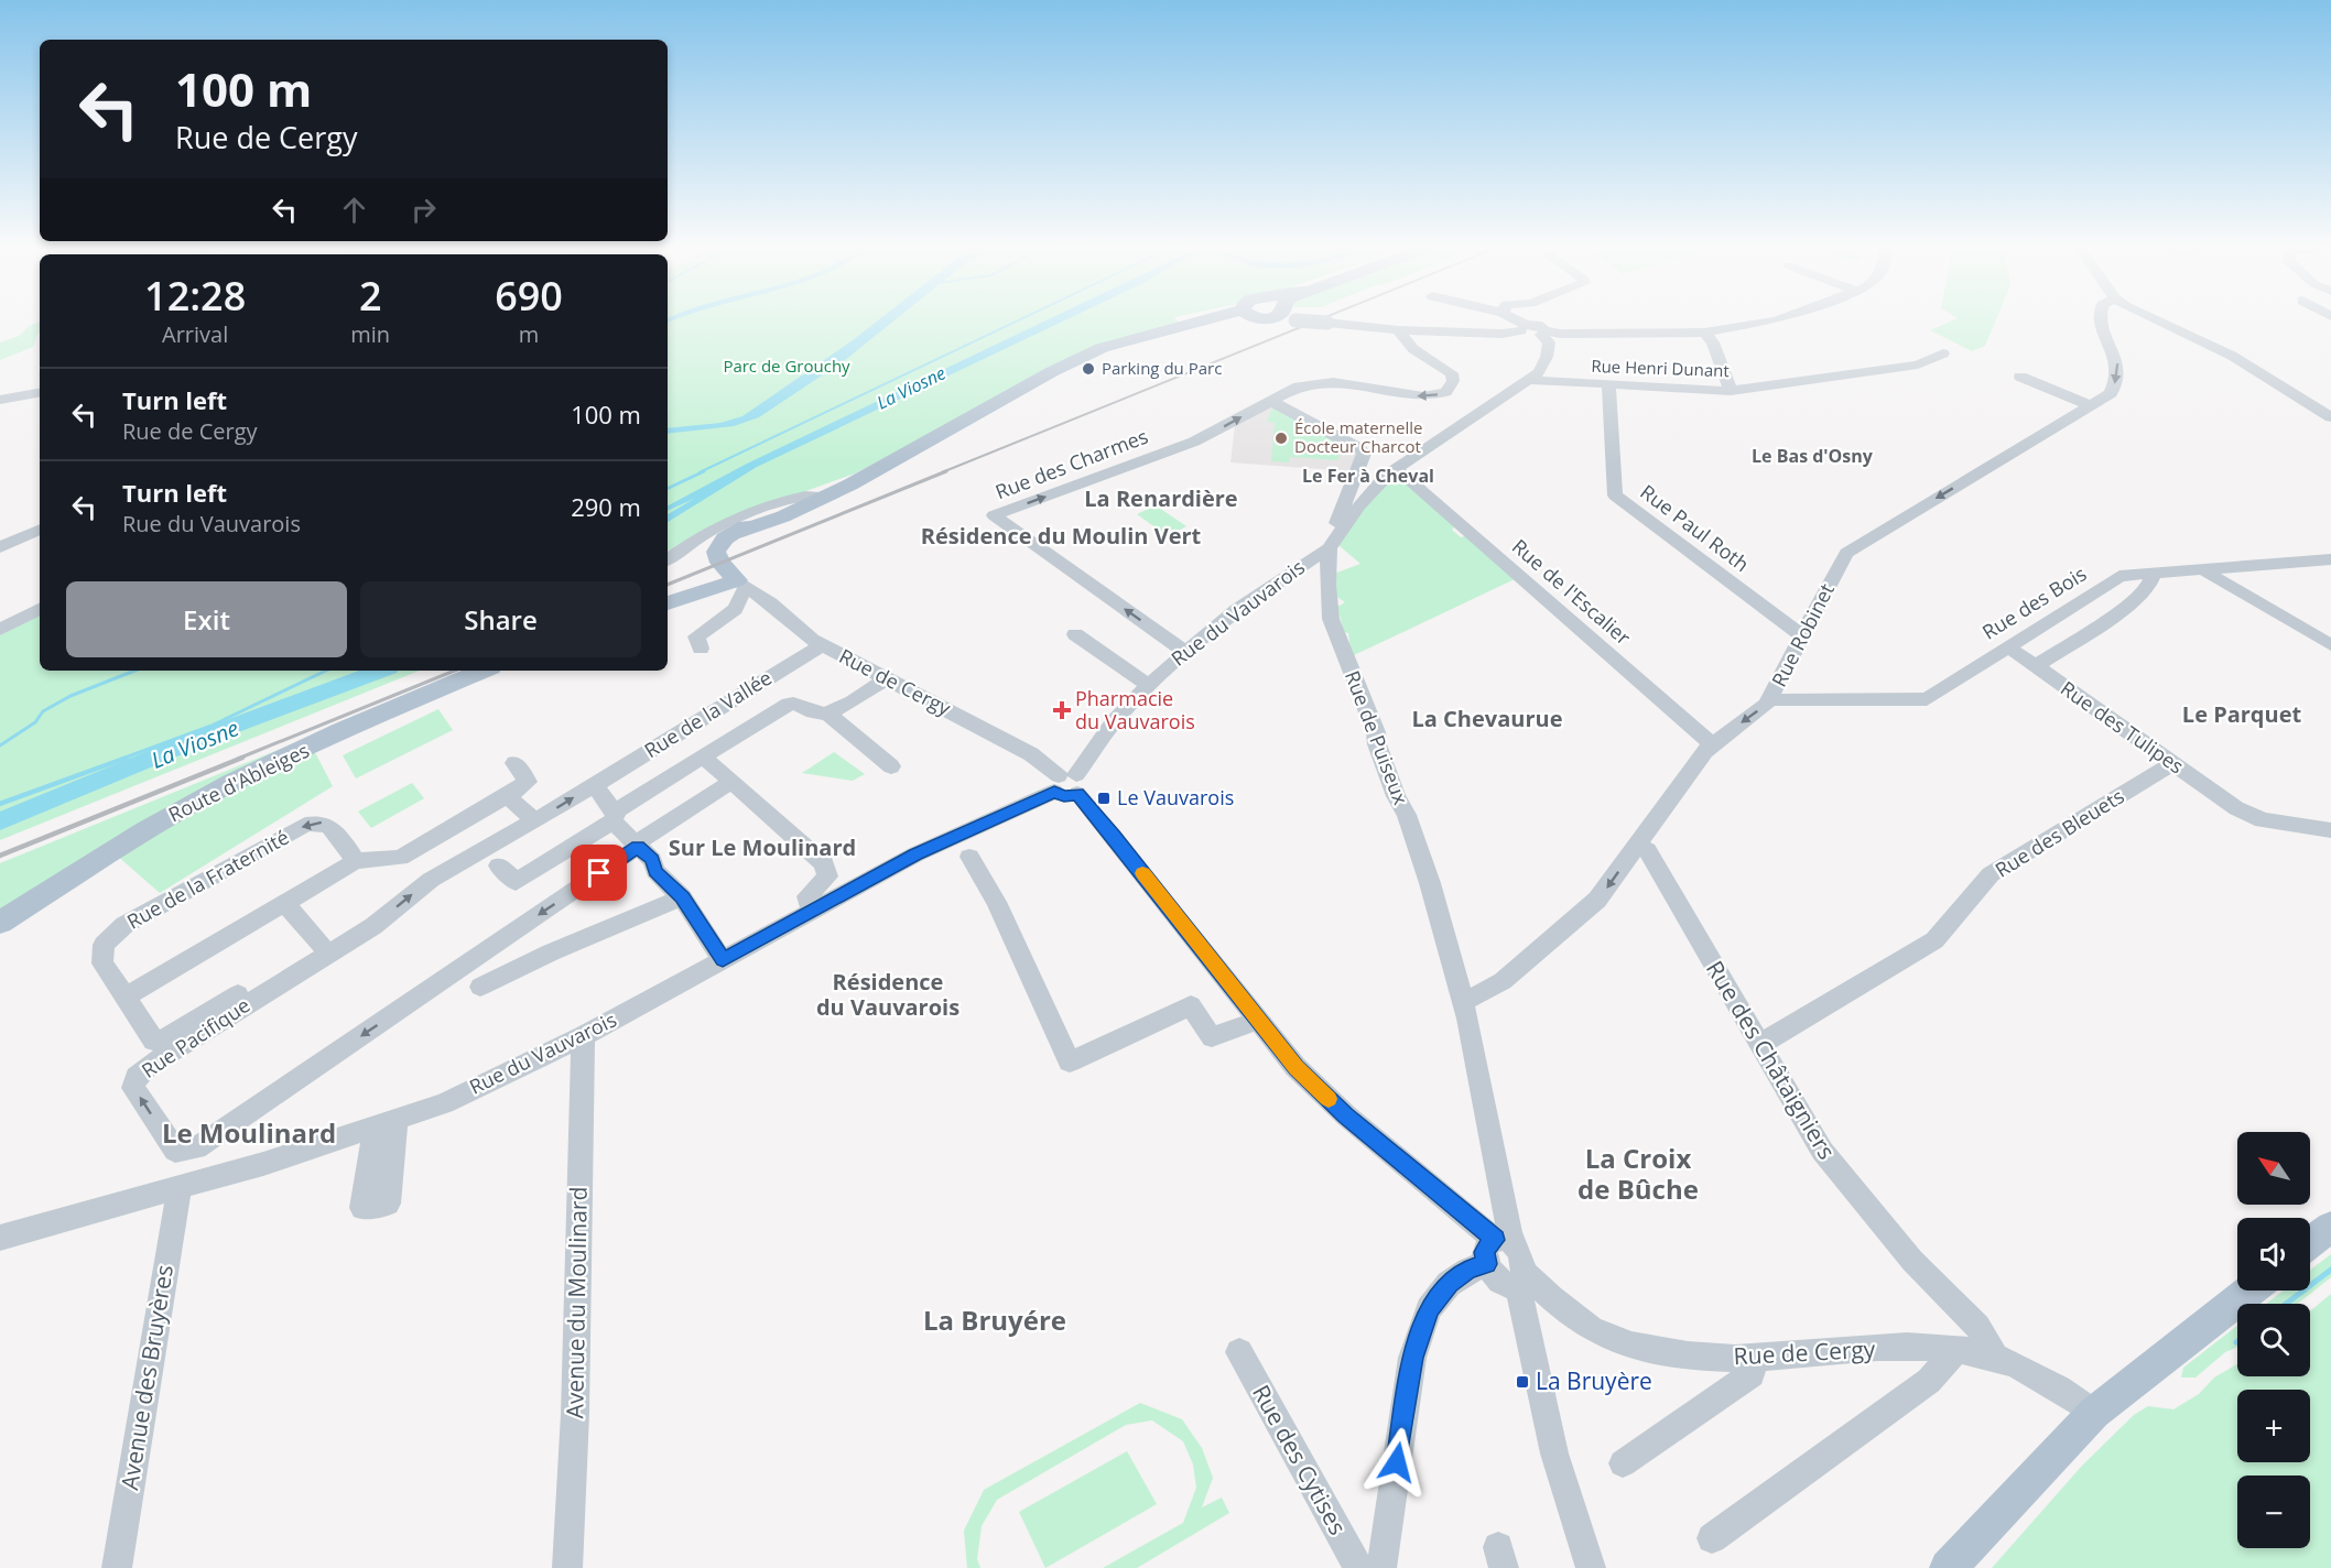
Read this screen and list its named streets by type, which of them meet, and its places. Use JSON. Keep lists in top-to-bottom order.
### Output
{
  "streets": {
    "main road": ["Route d'Ableiges"],
    "street": [
      "Rue Henri Dunant",
      "Rue des Charmes",
      "Rue Paul Roth",
      "Rue de l'Escalier",
      "Rue des Bois",
      "Rue du Vauvarois",
      "Rue Robinet",
      "Rue de Cergy",
      "Rue de la Vallée",
      "Rue des Tulipes",
      "Rue de Puiseux",
      "Rue des Bleuets",
      "Rue de la Fraternité",
      "Rue Pacifique",
      "Rue des Châtaigniers",
      "Avenue du Moulinard",
      "Avenue des Bruyères",
      "Rue des Cytises"
    ]
  },
  "crossings": [
    ["Rue Henri Dunant", "Rue Paul Roth"],
    ["Rue des Charmes", "Rue du Vauvarois"],
    ["Rue des Charmes", "Rue de Puiseux"],
    ["Rue Paul Roth", "Rue Robinet"],
    ["Rue de l'Escalier", "Rue Robinet"],
    ["Rue des Bois", "Rue Robinet"],
    ["Rue des Bois", "Rue des Tulipes"],
    ["Rue du Vauvarois", "Rue de Cergy"],
    ["Rue du Vauvarois", "Rue de Puiseux"],
    ["Rue du Vauvarois", "Avenue du Moulinard"],
    ["Rue du Vauvarois", "Avenue des Bruyères"],
    ["Rue Robinet", "Rue de Puiseux"],
    ["Rue Robinet", "Rue des Châtaigniers"],
    ["Rue de Cergy", "Rue de la Vallée"],
    ["Rue de Cergy", "Rue de Puiseux"],
    ["Rue de Cergy", "Rue des Châtaigniers"],
    ["Rue de la Vallée", "Rue Pacifique"],
    ["Rue des Tulipes", "Rue des Bleuets"],
    ["Rue des Bleuets", "Rue des Châtaigniers"]
  ],
  "one_way": ["Rue Robinet"],
  "districts": [
    "Le Bas d'Osny",
    "Le Fer à Cheval",
    "La Renardière",
    "Résidence du Moulin Vert",
    "Le Parquet",
    "La Chevaurue",
    "Sur Le Moulinard",
    "Résidence du Vauvarois",
    "Le Moulinard",
    "La Croix de Bûche",
    "La Bruyére"
  ],
  "water": ["La Viosne"],
  "parks": ["Parc de Grouchy"],
  "places": {
    "other": ["Parking du Parc", "École maternelle Docteur Charcot"],
    "health": ["Pharmacie du Vauvarois"],
    "transit": ["Le Vauvarois", "La Bruyère"]
  },
  "north": "top left",
  "page": {
    "turn": ["100 m", "Rue de Cergy"],
    "eta": [
      "12:28",
      "Arrival",
      "2",
      "min",
      "690",
      "m"
    ],
    "list": [
      {
        "name": "Turn left",
        "note": "Rue de Cergy",
        "value": "100 m"
      },
      {
        "name": "Turn left",
        "note": "Rue du Vauvarois",
        "value": "290 m"
      }
    ],
    "buttons": ["Exit", "Share"],
    "map_buttons": ["+", "−"]
  }
}
